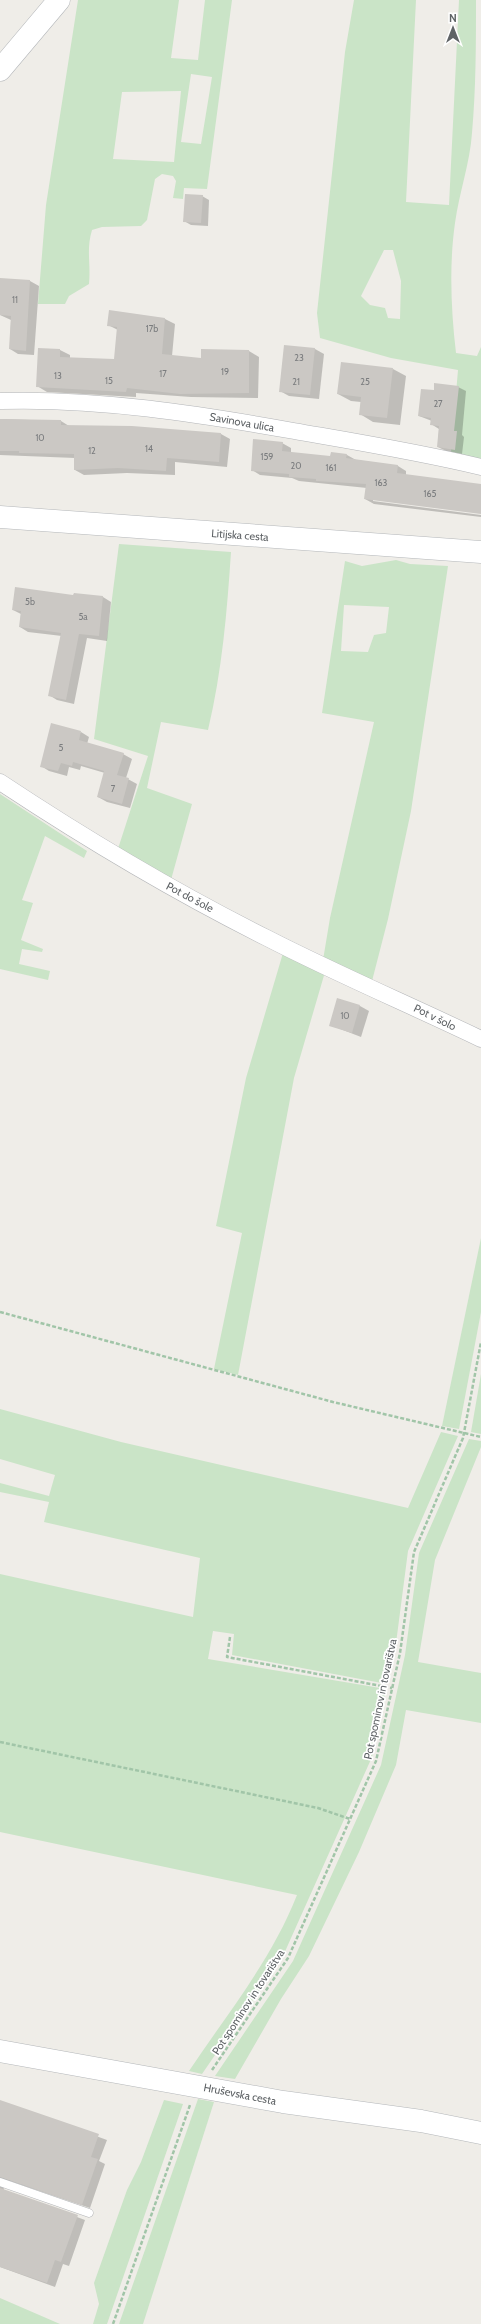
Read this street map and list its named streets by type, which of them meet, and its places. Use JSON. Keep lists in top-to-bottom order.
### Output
{
  "streets": {
    "street": [
      "Savinova ulica",
      "Litijska cesta",
      "Pot do šole",
      "Pot v šolo",
      "Hruševska cesta"
    ],
    "path": ["Pot spominov in tovarištva"]
  },
  "crossings": [
    ["Pot do šole", "Pot v šolo"]
  ],
  "house_numbers": [
    "11",
    "17b",
    "23",
    "19",
    "17",
    "13",
    "15",
    "21",
    "25",
    "27",
    "10",
    "14",
    "12",
    "159",
    "20",
    "161",
    "163",
    "165",
    "5b",
    "5a",
    "5",
    "7",
    "10"
  ],
  "north": "top"
}
